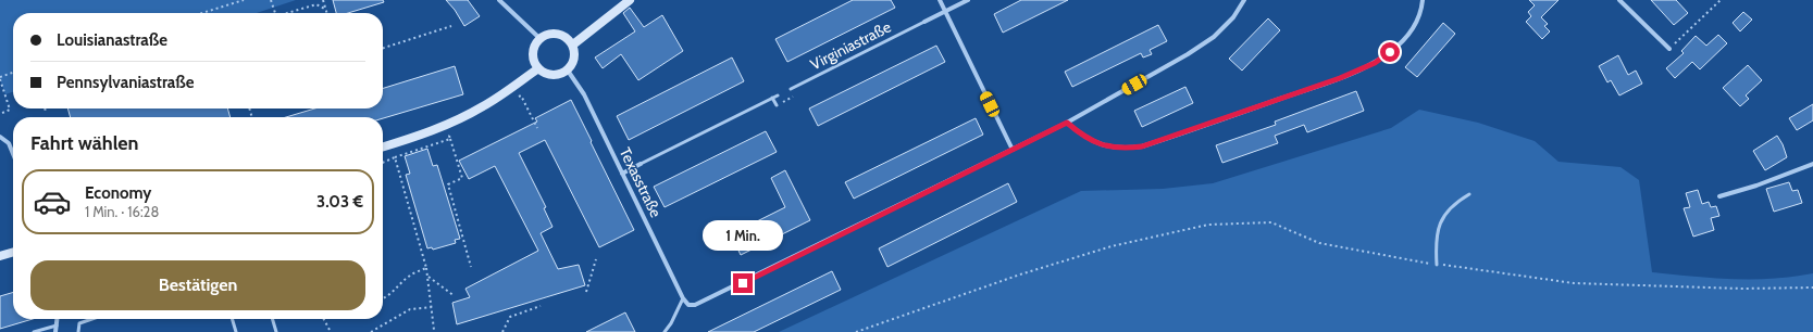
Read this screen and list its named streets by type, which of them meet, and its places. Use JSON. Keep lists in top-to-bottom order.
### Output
{
  "streets": {
    "street": ["Virginiastraße", "Texasstraße"]
  },
  "page": {
    "banner": ["Louisianastraße", "Pennsylvaniastraße"],
    "heading": "Fahrt wählen",
    "list": [
      {
        "name": "Economy",
        "note": "1 Min. · 16:28",
        "value": "3.03 €"
      }
    ],
    "bubble": "1 Min.",
    "buttons": "Bestätigen"
  }
}
